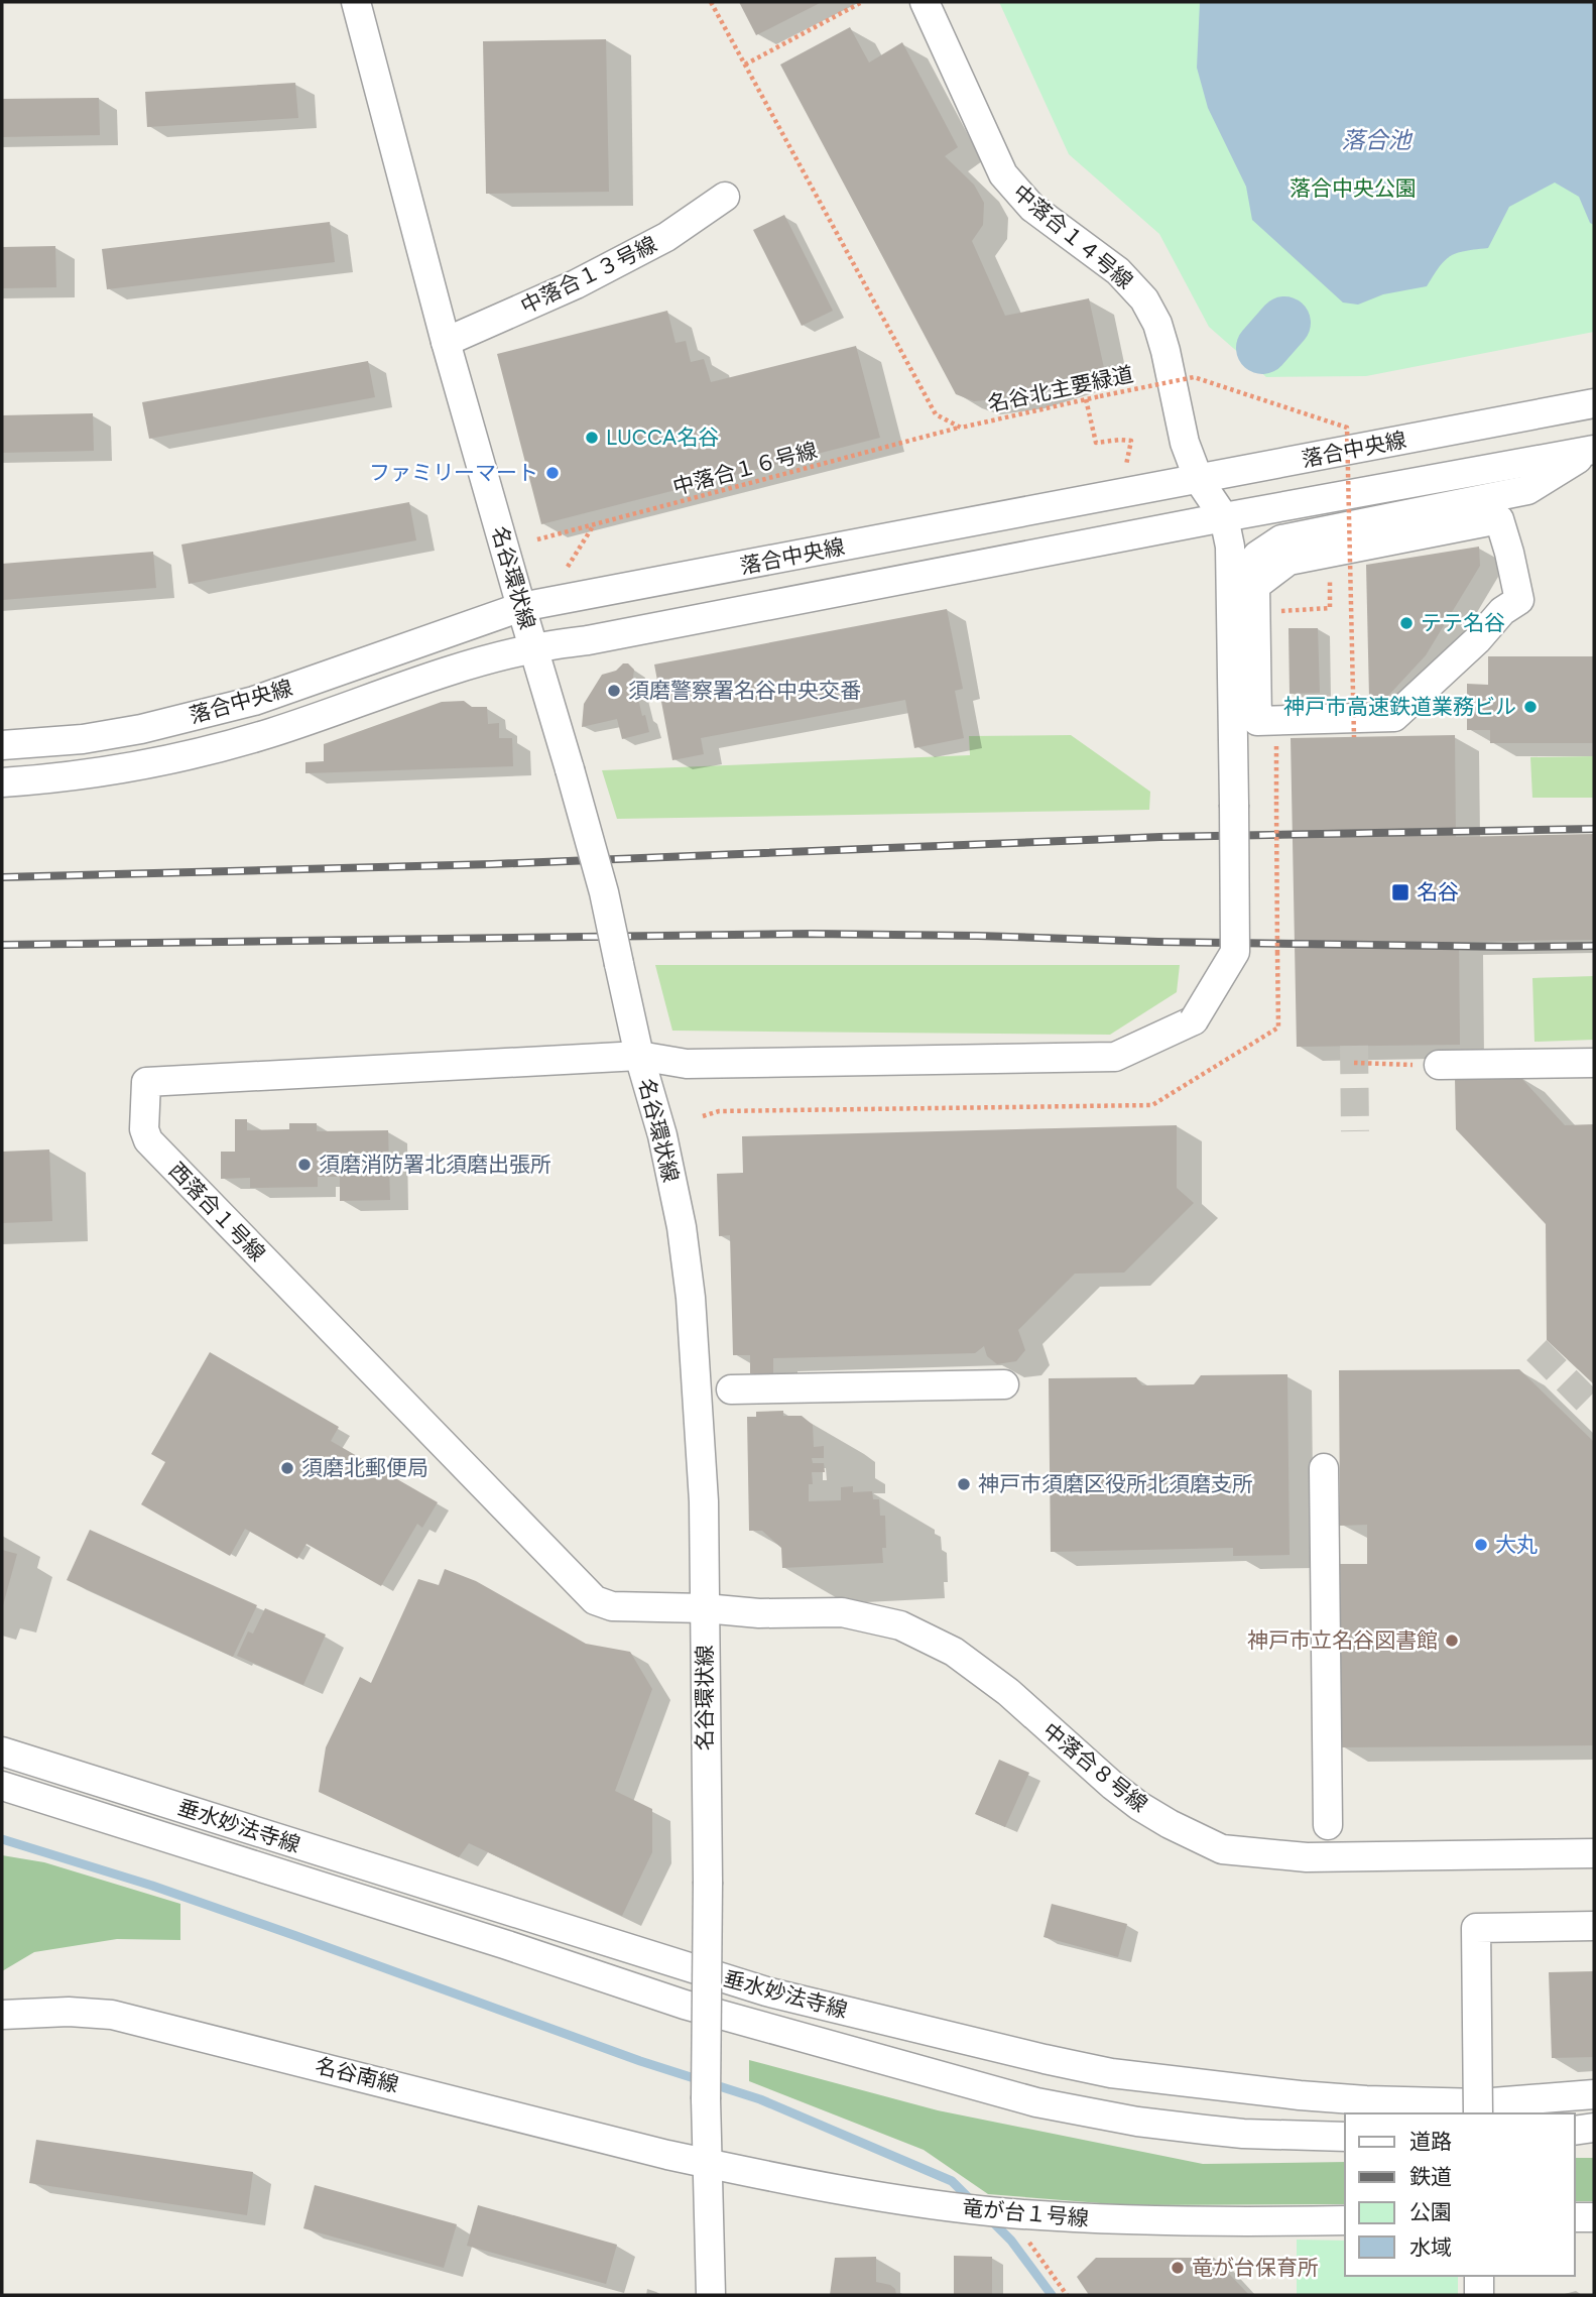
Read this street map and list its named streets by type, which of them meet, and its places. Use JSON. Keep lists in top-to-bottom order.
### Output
{
  "streets": {
    "street": [
      "中落合１４号線",
      "中落合１３号線",
      "落合中央線",
      "名谷環状線",
      "西落合１号線",
      "中落合８号線",
      "垂水妙法寺線",
      "名谷南線",
      "竜が台１号線"
    ],
    "path": ["名谷北主要緑道", "中落合１６号線"]
  },
  "crossings": [
    ["中落合１４号線", "落合中央線"],
    ["中落合１３号線", "名谷環状線"],
    ["名谷北主要緑道", "中落合１６号線"],
    ["落合中央線", "名谷環状線"],
    ["名谷環状線", "西落合１号線"],
    ["名谷環状線", "中落合８号線"],
    ["名谷環状線", "名谷南線"],
    ["名谷環状線", "竜が台１号線"],
    ["西落合１号線", "中落合８号線"],
    ["名谷南線", "竜が台１号線"]
  ],
  "water": ["落合池"],
  "parks": ["落合中央公園"],
  "places": {
    "other": [
      "LUCCA名谷",
      "ファミリーマート",
      "テテ名谷",
      "須磨警察署名谷中央交番",
      "神戸市高速鉄道業務ビル",
      "須磨消防署北須磨出張所",
      "須磨北郵便局",
      "神戸市須磨区役所北須磨支所",
      "大丸",
      "神戸市立名谷図書館",
      "竜が台保育所"
    ],
    "transit": ["名谷"]
  },
  "legend": [
    "道路",
    "鉄道",
    "公園",
    "水域"
  ]
}
